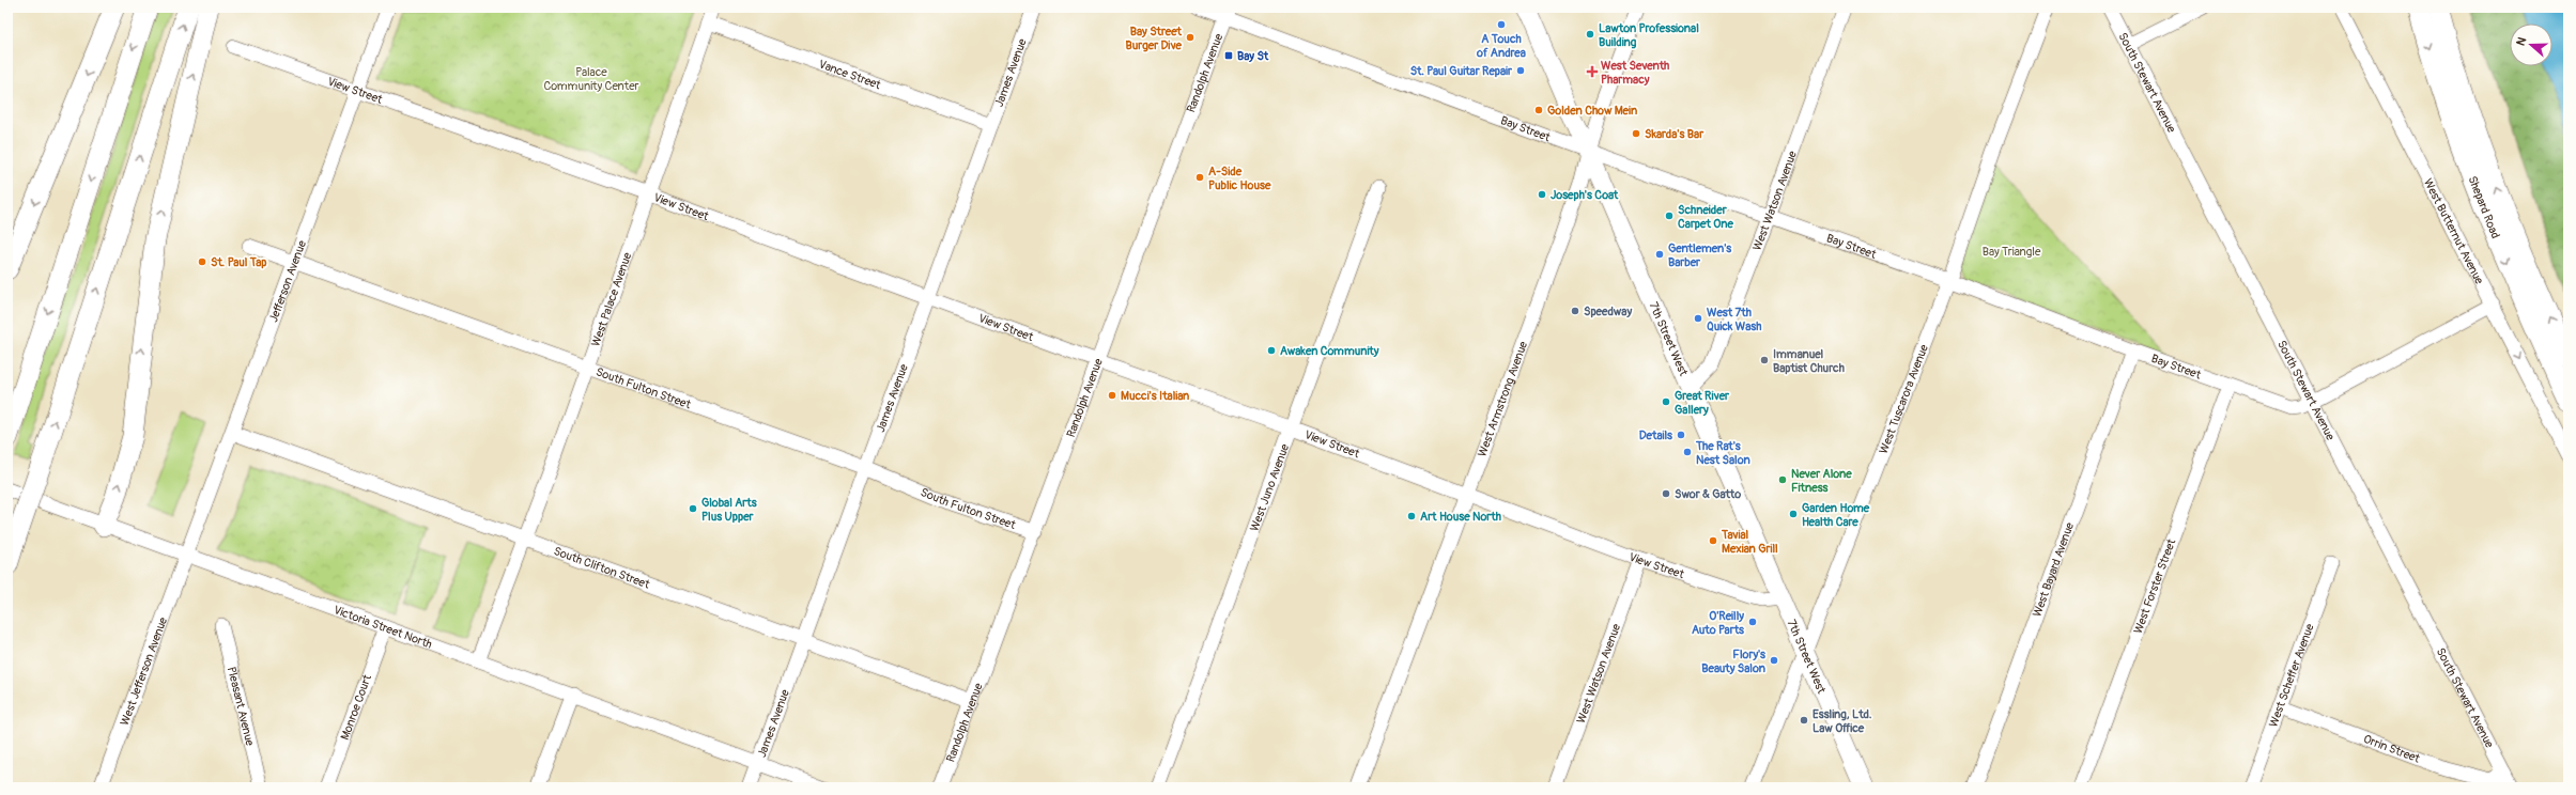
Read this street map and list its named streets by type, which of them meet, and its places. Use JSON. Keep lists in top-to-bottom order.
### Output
{
  "streets": {
    "highway": ["Shepard Road"],
    "main road": ["7th Street West"],
    "street": [
      "James Avenue",
      "Randolph Avenue",
      "Vance Street",
      "South Stewart Avenue",
      "View Street",
      "Bay Street",
      "West Watson Avenue",
      "West Butternut Avenue",
      "Jefferson Avenue",
      "West Palace Avenue",
      "South Fulton Street",
      "West Armstrong Avenue",
      "West Tuscarora Avenue",
      "West Juno Avenue",
      "South Clifton Street",
      "West Bayard Avenue",
      "West Forster Street",
      "Victoria Street North",
      "West Jefferson Avenue",
      "West Scheffer Avenue",
      "Pleasant Avenue",
      "Monroe Court",
      "Orrin Street"
    ]
  },
  "crossings": [
    ["James Avenue", "Vance Street"],
    ["James Avenue", "View Street"],
    ["James Avenue", "South Fulton Street"],
    ["James Avenue", "South Clifton Street"],
    ["James Avenue", "Victoria Street North"],
    ["Randolph Avenue", "View Street"],
    ["Randolph Avenue", "Bay Street"],
    ["Randolph Avenue", "South Fulton Street"],
    ["Randolph Avenue", "South Clifton Street"],
    ["Vance Street", "West Palace Avenue"],
    ["South Stewart Avenue", "Bay Street"],
    ["South Stewart Avenue", "Orrin Street"],
    ["View Street", "West Watson Avenue"],
    ["View Street", "Jefferson Avenue"],
    ["View Street", "West Palace Avenue"],
    ["View Street", "7th Street West"],
    ["View Street", "West Armstrong Avenue"],
    ["View Street", "West Juno Avenue"],
    ["Bay Street", "West Watson Avenue"],
    ["Bay Street", "West Butternut Avenue"],
    ["Bay Street", "7th Street West"],
    ["Bay Street", "West Armstrong Avenue"],
    ["Bay Street", "West Tuscarora Avenue"],
    ["Bay Street", "West Bayard Avenue"],
    ["Bay Street", "West Forster Street"],
    ["West Watson Avenue", "7th Street West"],
    ["Jefferson Avenue", "South Fulton Street"],
    ["Jefferson Avenue", "South Clifton Street"],
    ["Jefferson Avenue", "Victoria Street North"],
    ["Jefferson Avenue", "West Jefferson Avenue"],
    ["West Palace Avenue", "South Fulton Street"],
    ["West Palace Avenue", "South Clifton Street"],
    ["West Palace Avenue", "Victoria Street North"],
    ["7th Street West", "West Armstrong Avenue"],
    ["7th Street West", "West Tuscarora Avenue"],
    ["Victoria Street North", "West Jefferson Avenue"],
    ["Victoria Street North", "Monroe Court"],
    ["West Scheffer Avenue", "Orrin Street"]
  ],
  "parks": ["Palace Community Center", "Bay Triangle"],
  "places": {
    "other": [
      "A Touch of Andrea",
      "Lawton Professional Building",
      "Bay Street Burger Dive",
      "St. Paul Guitar Repair",
      "Golden Chow Mein",
      "Skarda's Bar",
      "A-Side Public House",
      "Joseph's Coat",
      "Schneider Carpet One",
      "Gentlemen's Barber",
      "St. Paul Tap",
      "Speedway",
      "West 7th Quick Wash",
      "Awaken Community",
      "Immanuel Baptist Church",
      "Mucci's Italian",
      "Great River Gallery",
      "Details",
      "The Rat's Nest Salon",
      "Never Alone Fitness",
      "Swor & Gatto",
      "Global Arts Plus Upper",
      "Garden Home Health Care",
      "Art House North",
      "Tavial Mexian Grill",
      "O'Reilly Auto Parts",
      "Flory's Beauty Salon",
      "Essling, Ltd. Law Office"
    ],
    "transit": ["Bay St"],
    "health": ["West Seventh Pharmacy"]
  },
  "north": "left"
}
